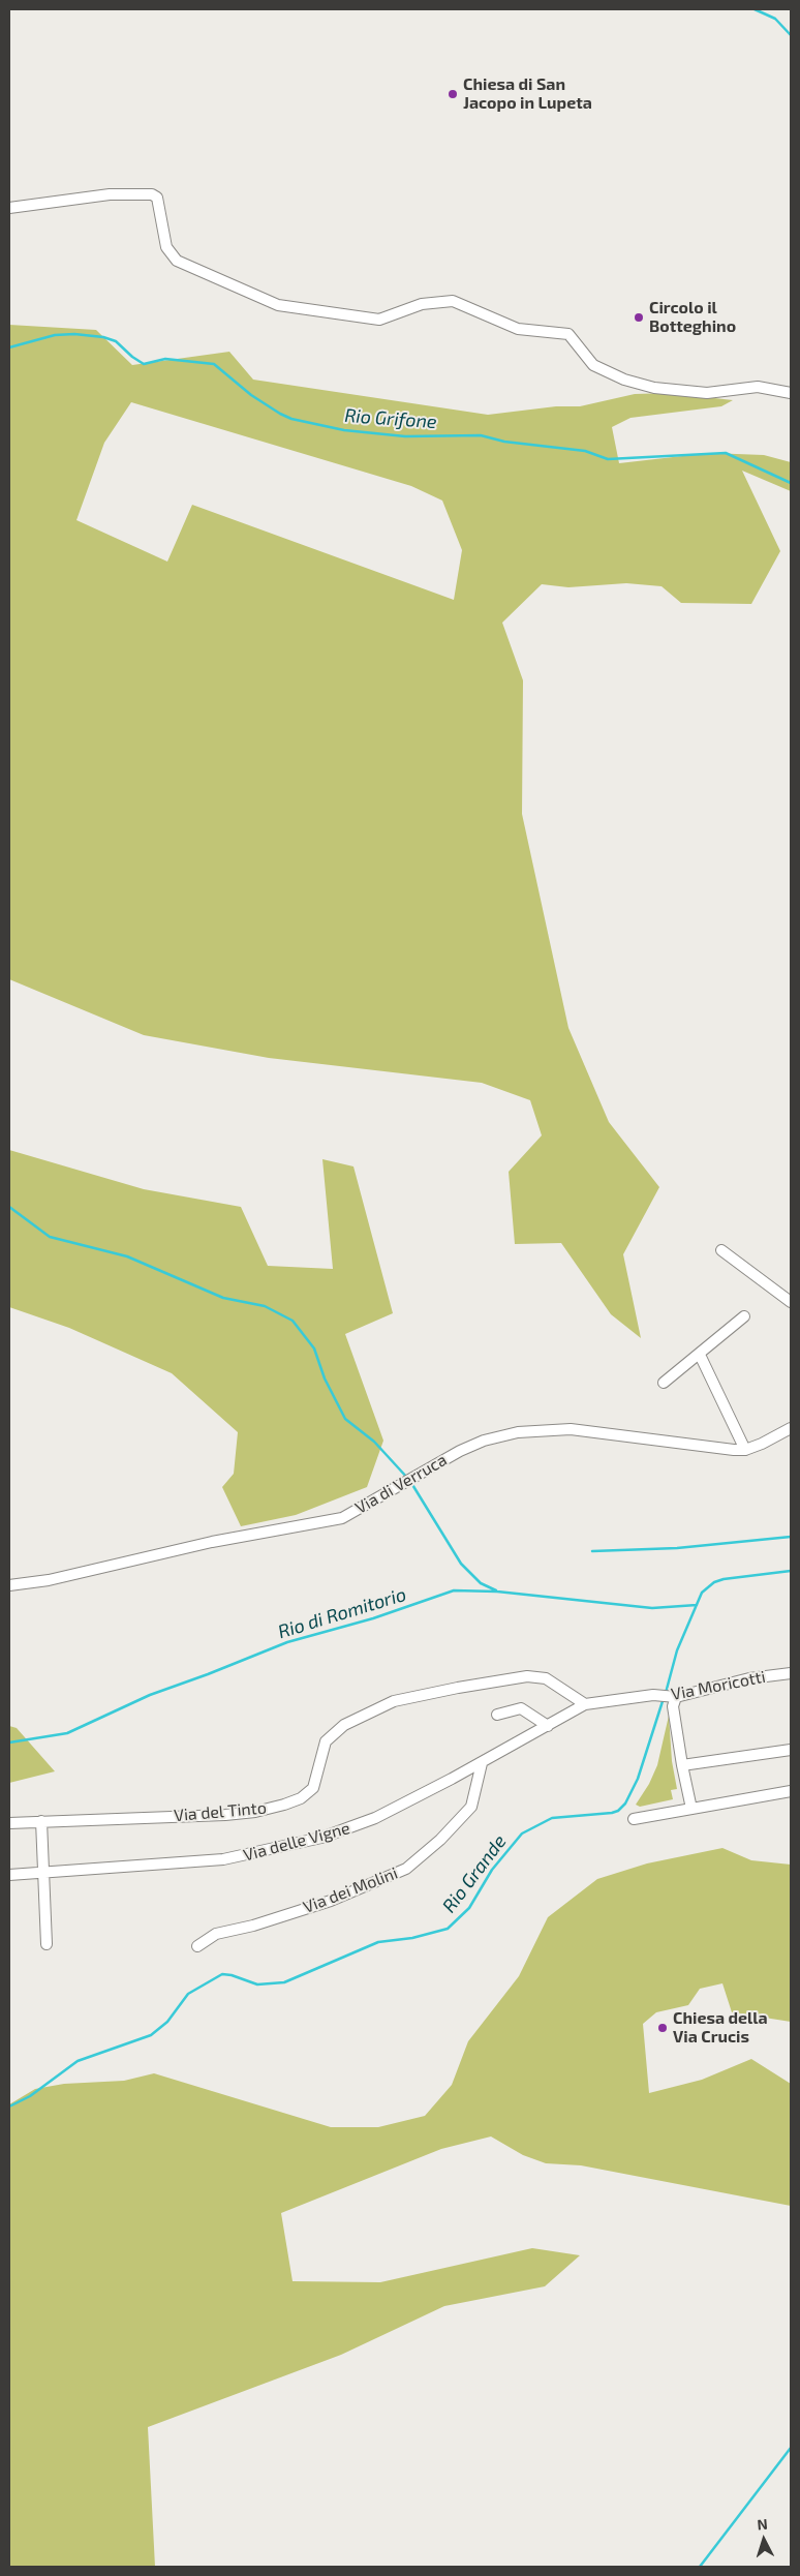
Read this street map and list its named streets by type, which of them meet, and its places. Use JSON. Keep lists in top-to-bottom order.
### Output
{
  "streets": {
    "street": [
      "Via di Verruca",
      "Via Moricotti",
      "Via del Tinto",
      "Via delle Vigne",
      "Via dei Molini"
    ]
  },
  "crossings": [
    ["Via Moricotti", "Via del Tinto"],
    ["Via Moricotti", "Via delle Vigne"],
    ["Via del Tinto", "Via delle Vigne"],
    ["Via delle Vigne", "Via dei Molini"]
  ],
  "water": ["Rio Grifone", "Rio di Romitorio", "Rio Grande"],
  "places": ["Chiesa di San Jacopo in Lupeta", "Circolo il Botteghino", "Chiesa della Via Crucis"],
  "north": "top"
}
